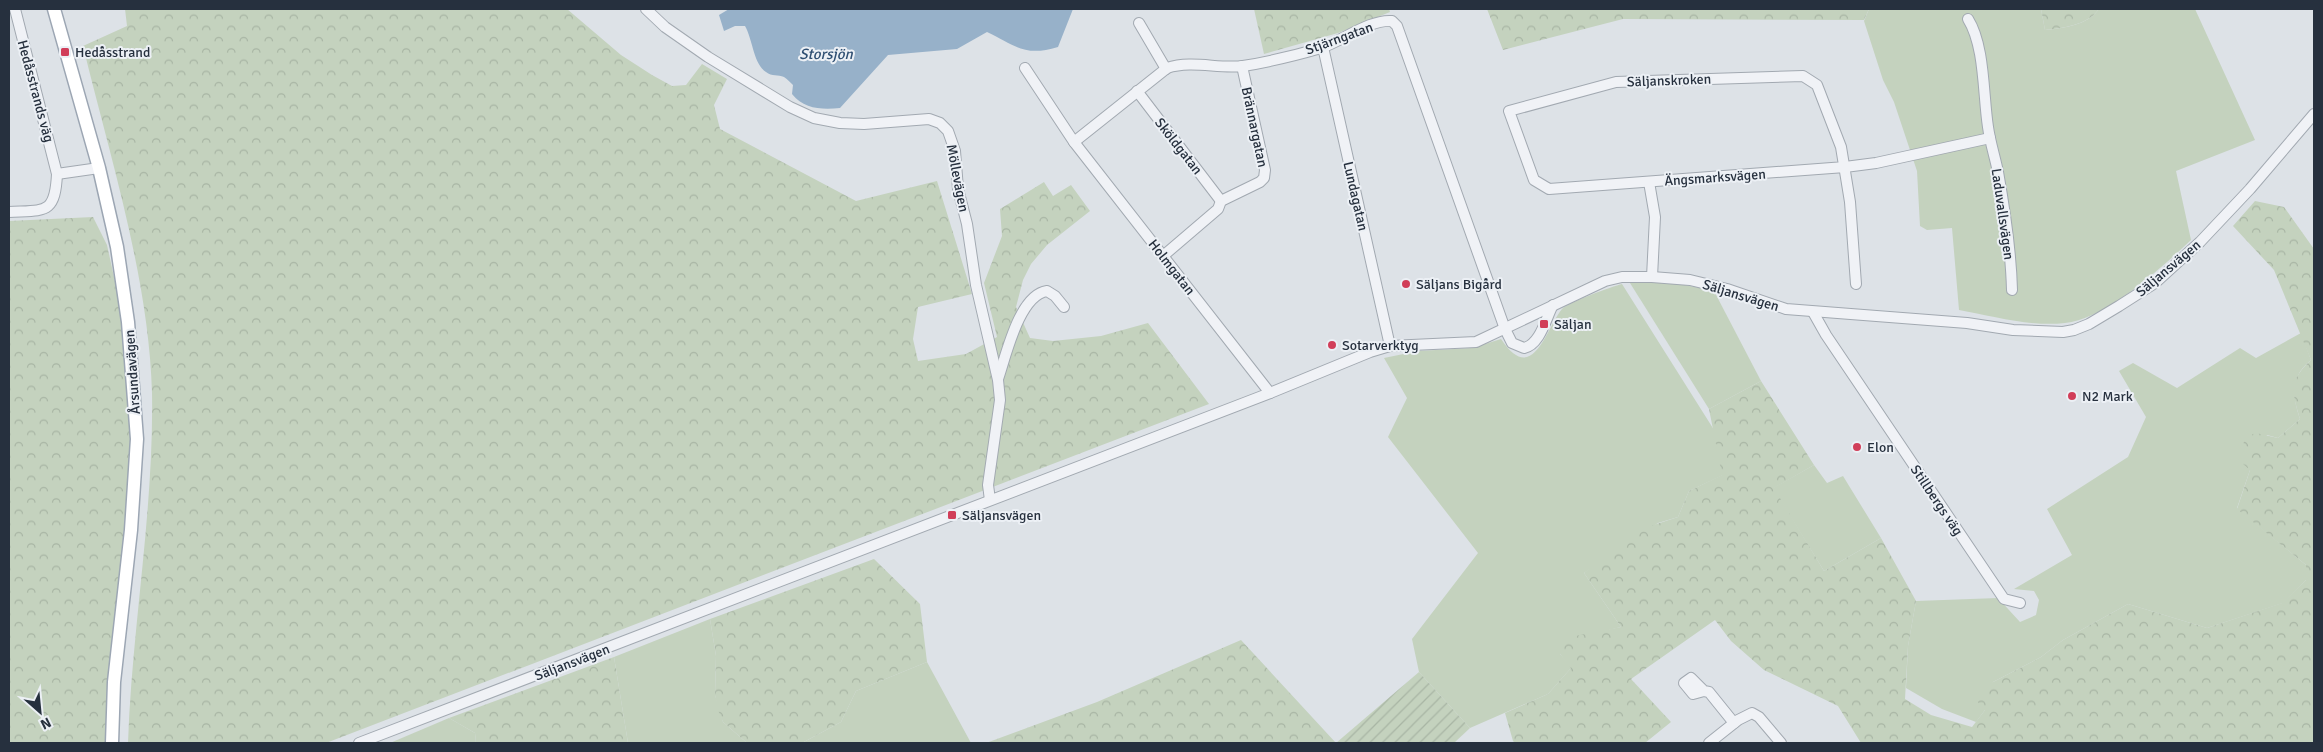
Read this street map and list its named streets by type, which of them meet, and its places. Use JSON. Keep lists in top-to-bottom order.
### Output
{
  "streets": {
    "main road": ["Årsundavägen"],
    "street": [
      "Stjärngatan",
      "Säljanskroken",
      "Hedåsstrands väg",
      "Brännargatan",
      "Sköldgatan",
      "Ängsmarksvägen",
      "Möllevägen",
      "Lundagatan",
      "Laduvallsvägen",
      "Holmgatan",
      "Säljansvägen",
      "Stillbergs väg"
    ]
  },
  "crossings": [
    ["Stjärngatan", "Brännargatan"],
    ["Stjärngatan", "Sköldgatan"],
    ["Stjärngatan", "Lundagatan"],
    ["Stjärngatan", "Holmgatan"],
    ["Stjärngatan", "Säljansvägen"],
    ["Säljanskroken", "Ängsmarksvägen"],
    ["Brännargatan", "Sköldgatan"],
    ["Brännargatan", "Holmgatan"],
    ["Ängsmarksvägen", "Säljansvägen"],
    ["Möllevägen", "Säljansvägen"],
    ["Lundagatan", "Säljansvägen"],
    ["Holmgatan", "Säljansvägen"],
    ["Säljansvägen", "Stillbergs väg"]
  ],
  "water": ["Storsjön"],
  "places": {
    "transit": ["Hedåsstrand", "Säljan", "Säljansvägen"],
    "other": [
      "Säljans Bigård",
      "Sotarverktyg",
      "N2 Mark",
      "Elon"
    ]
  },
  "north": "bottom right"
}
